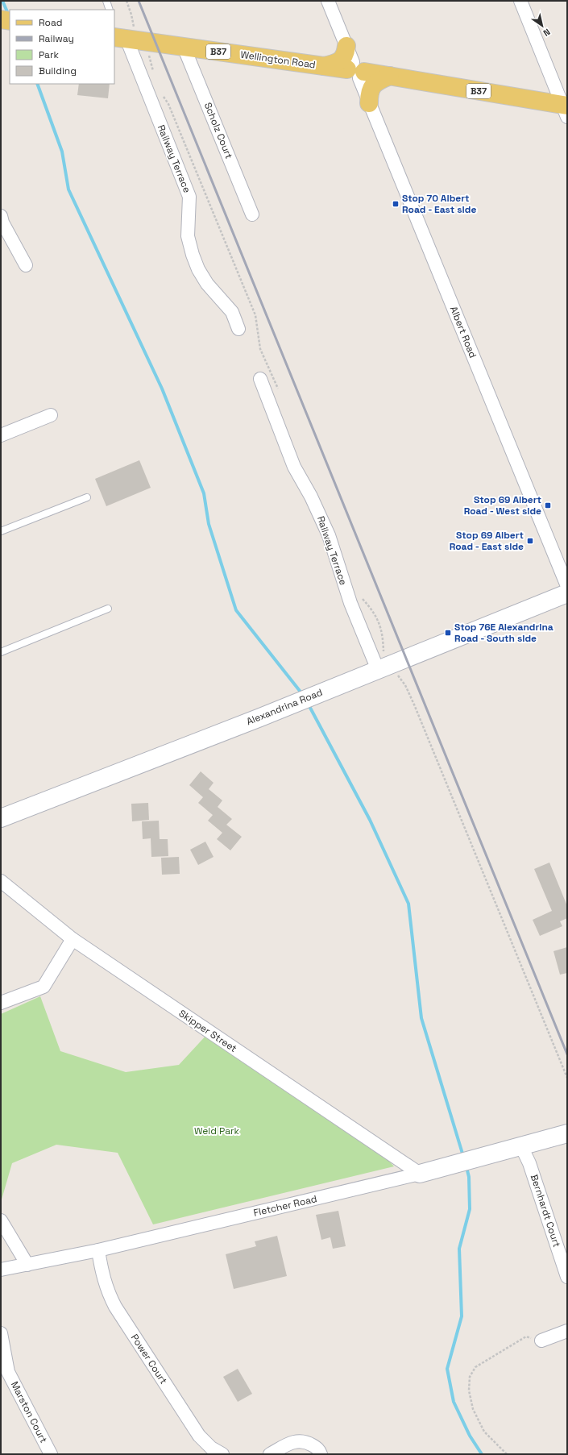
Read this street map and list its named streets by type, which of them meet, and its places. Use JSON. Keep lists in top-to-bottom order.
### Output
{
  "streets": {
    "main road": [
      "B37",
      "Wellington Road",
      "Alexandrina Road",
      "Fletcher Road"
    ],
    "street": [
      "Scholz Court",
      "Railway Terrace",
      "Albert Road",
      "Skipper Street",
      "Bernhardt Court",
      "Power Court",
      "Marston Court"
    ]
  },
  "crossings": [
    ["Wellington Road", "Scholz Court"],
    ["Wellington Road", "Railway Terrace"],
    ["Wellington Road", "Albert Road"],
    ["Railway Terrace", "Alexandrina Road"],
    ["Skipper Street", "Fletcher Road"],
    ["Fletcher Road", "Bernhardt Court"],
    ["Fletcher Road", "Power Court"]
  ],
  "parks": ["Weld Park"],
  "places": {
    "transit": [
      "Stop 70 Albert Road - East side",
      "Stop 69 Albert Road - West side",
      "Stop 69 Albert Road - East side",
      "Stop 76E Alexandrina Road - South side"
    ]
  },
  "legend": [
    "Road",
    "Railway",
    "Park",
    "Building"
  ],
  "north": "bottom right"
}
